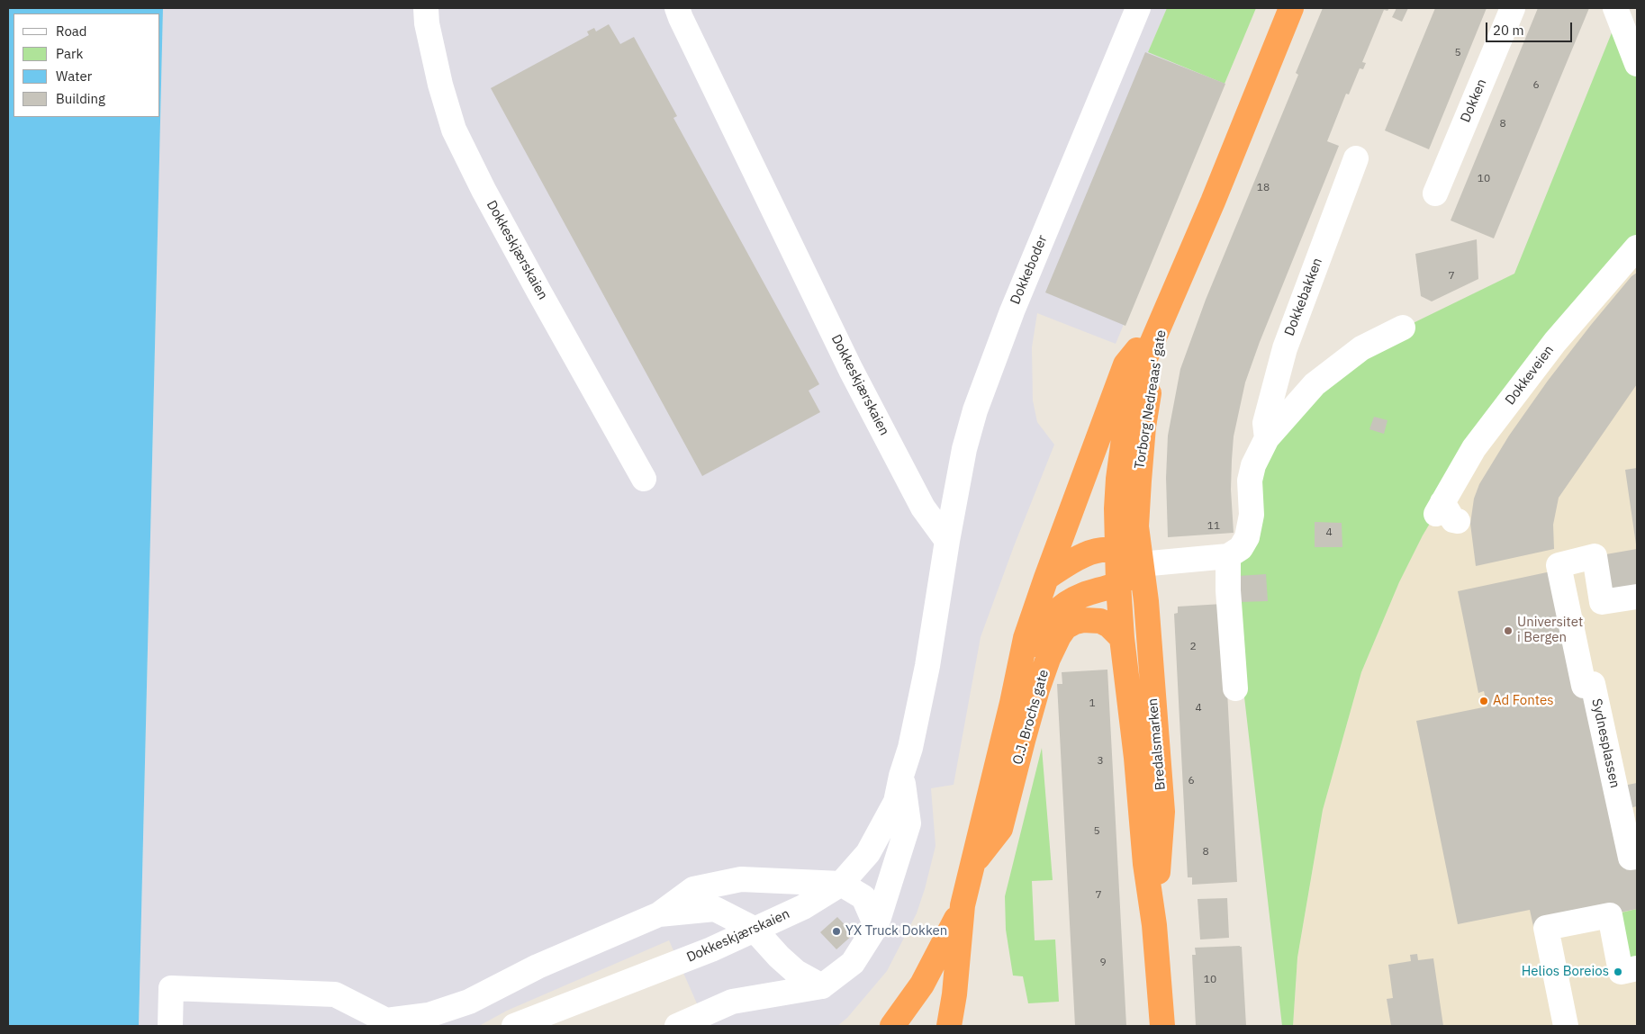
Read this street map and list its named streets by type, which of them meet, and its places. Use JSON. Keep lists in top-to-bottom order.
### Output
{
  "streets": {
    "highway": ["Torborg Nedreaas' gate", "O.J. Brochs gate", "Bredalsmarken"],
    "street": [
      "Dokken",
      "Dokkeskjærskaien",
      "Dokkeboder",
      "Dokkebakken",
      "Dokkeveien",
      "Sydnesplassen"
    ]
  },
  "crossings": [
    ["Dokkeskjærskaien", "Dokkeboder"],
    ["Torborg Nedreaas' gate", "O.J. Brochs gate"],
    ["Torborg Nedreaas' gate", "Bredalsmarken"],
    ["O.J. Brochs gate", "Bredalsmarken"]
  ],
  "places": [
    "Universitet i Bergen",
    "Ad Fontes",
    "YX Truck Dokken",
    "Helios Boreios"
  ],
  "house_numbers": [
    "5",
    "6",
    "8",
    "10",
    "18",
    "7",
    "11",
    "4",
    "2",
    "1",
    "4",
    "3",
    "6",
    "5",
    "8",
    "7",
    "9",
    "10"
  ],
  "legend": [
    "Road",
    "Park",
    "Water",
    "Building"
  ],
  "scale_bar": "20 m"
}
